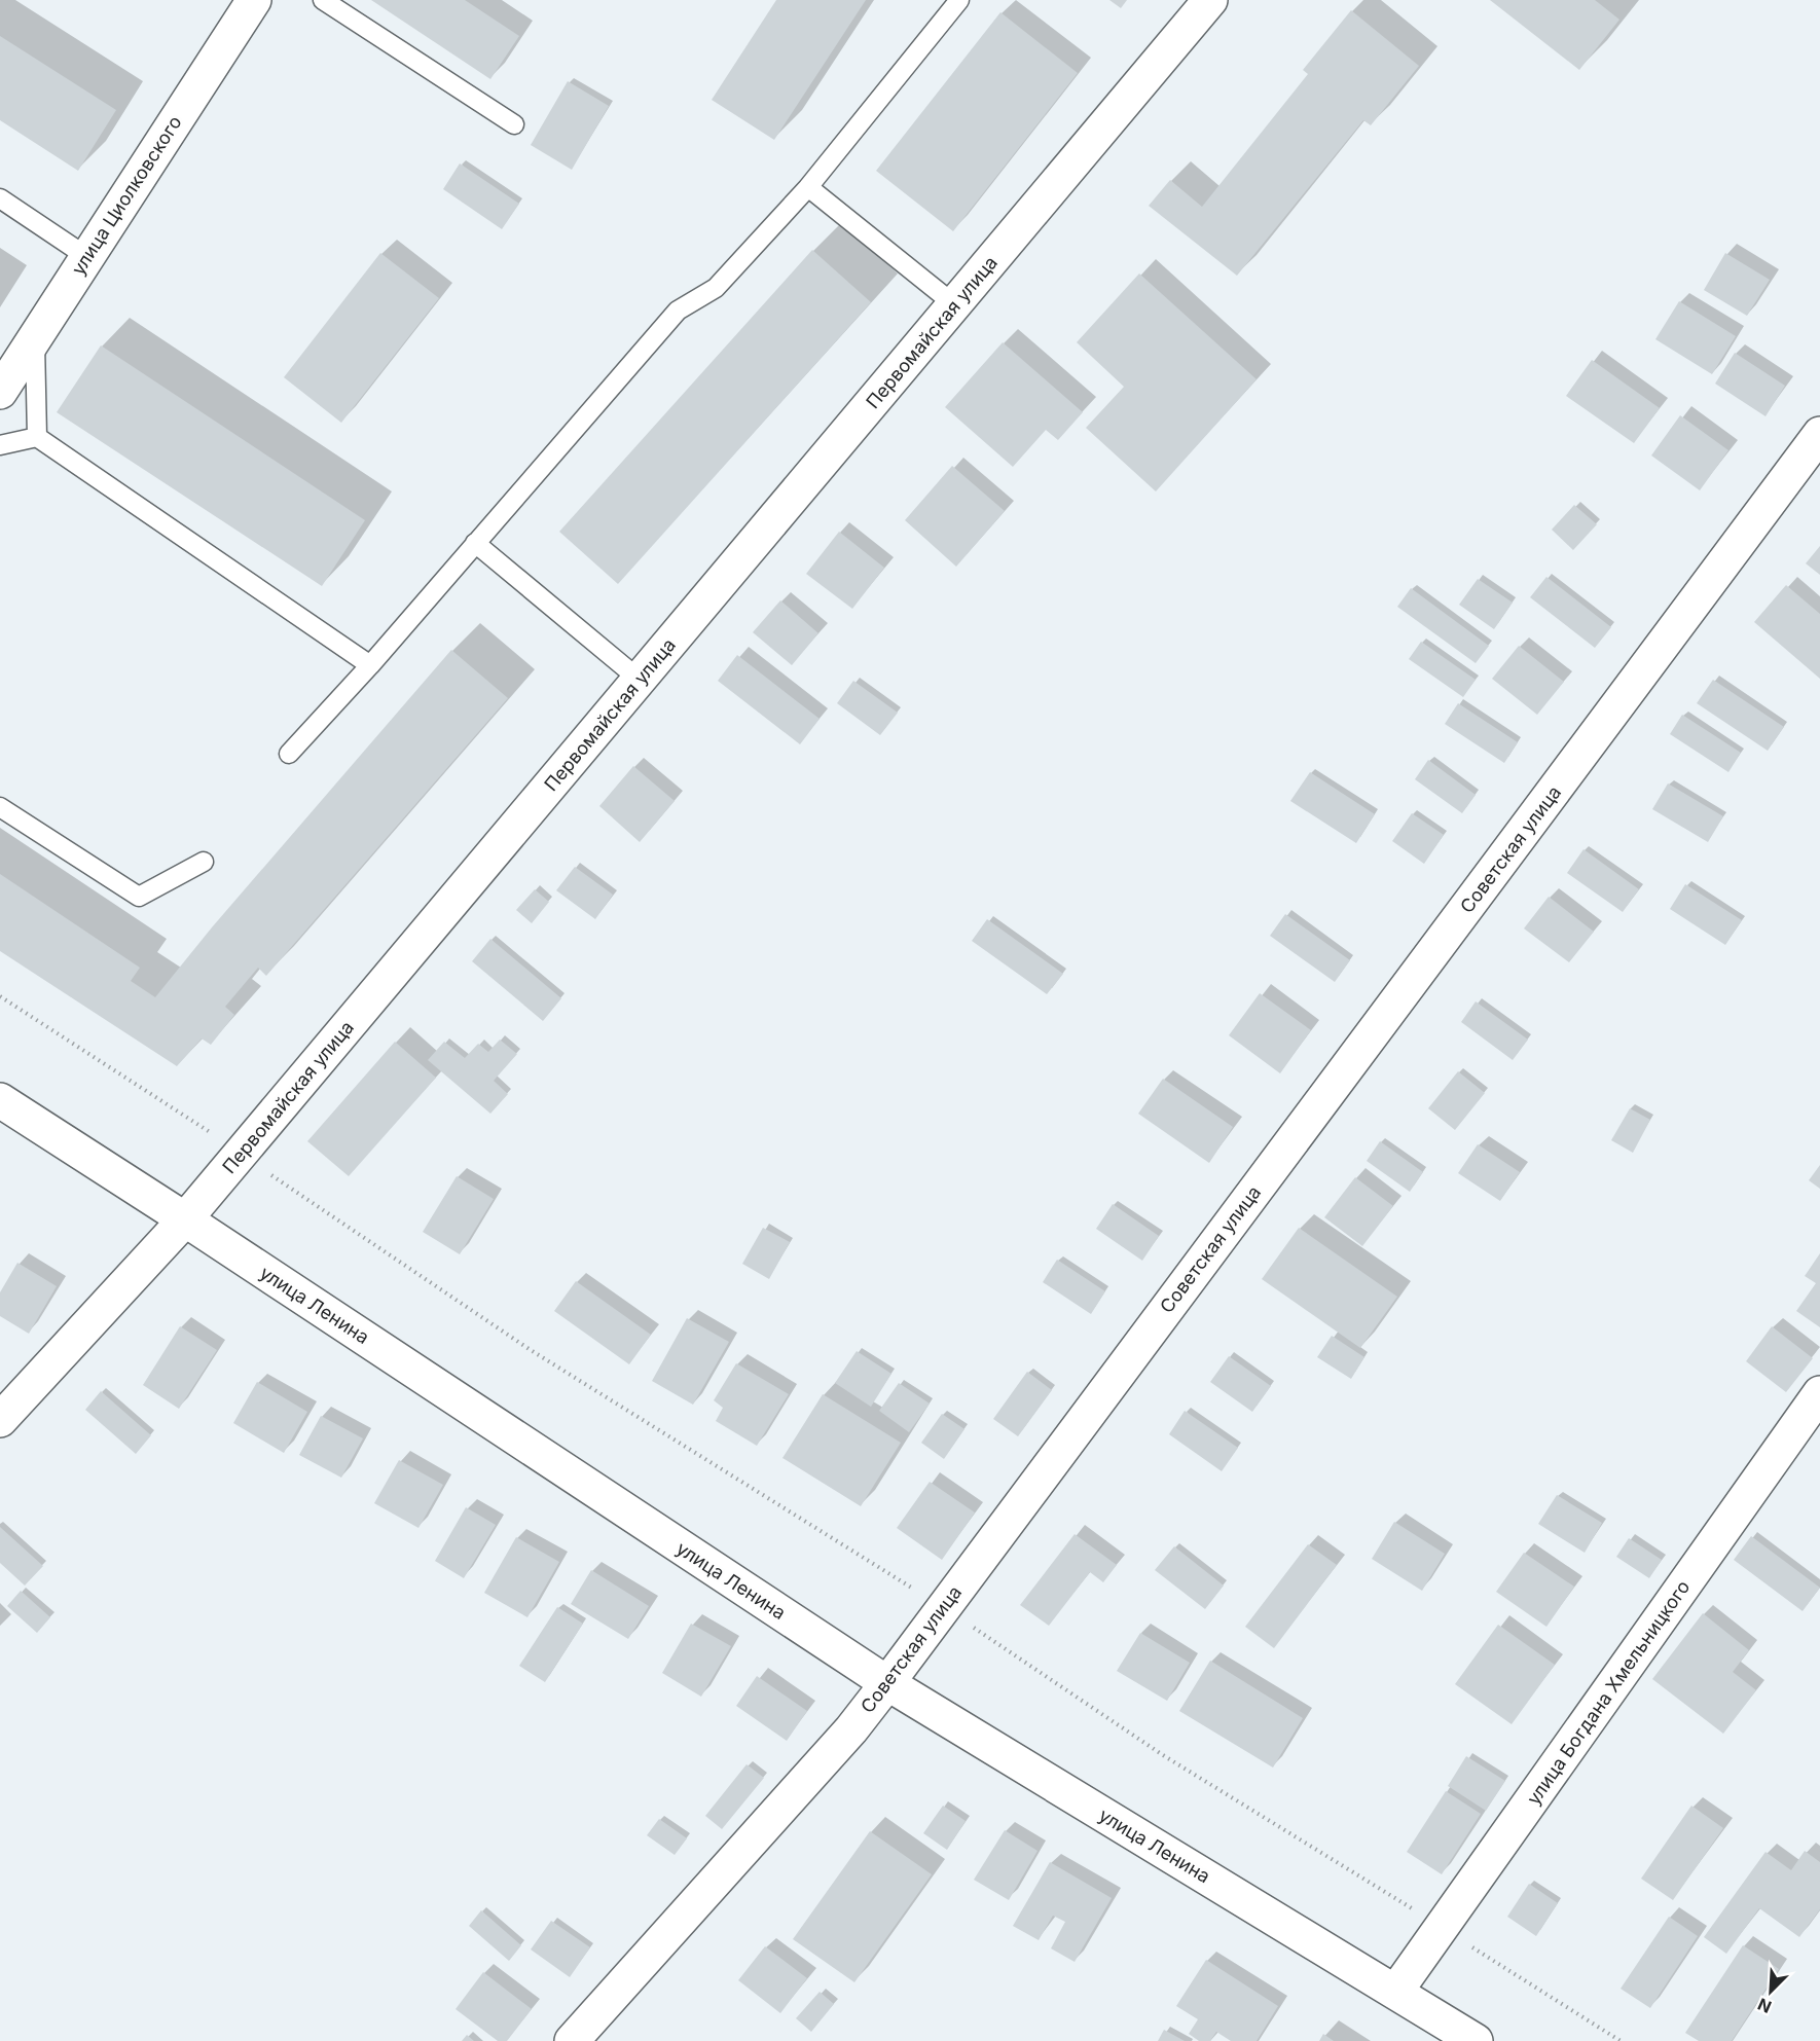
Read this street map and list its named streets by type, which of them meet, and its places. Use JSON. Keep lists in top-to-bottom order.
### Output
{
  "streets": {
    "street": [
      "улица Циолковского",
      "Первомайская улица",
      "Советская улица",
      "улица Ленина",
      "улица Богдана Хмельницкого"
    ]
  },
  "crossings": [
    ["Первомайская улица", "улица Ленина"],
    ["Советская улица", "улица Ленина"],
    ["улица Ленина", "улица Богдана Хмельницкого"]
  ],
  "north": "bottom left"
}
